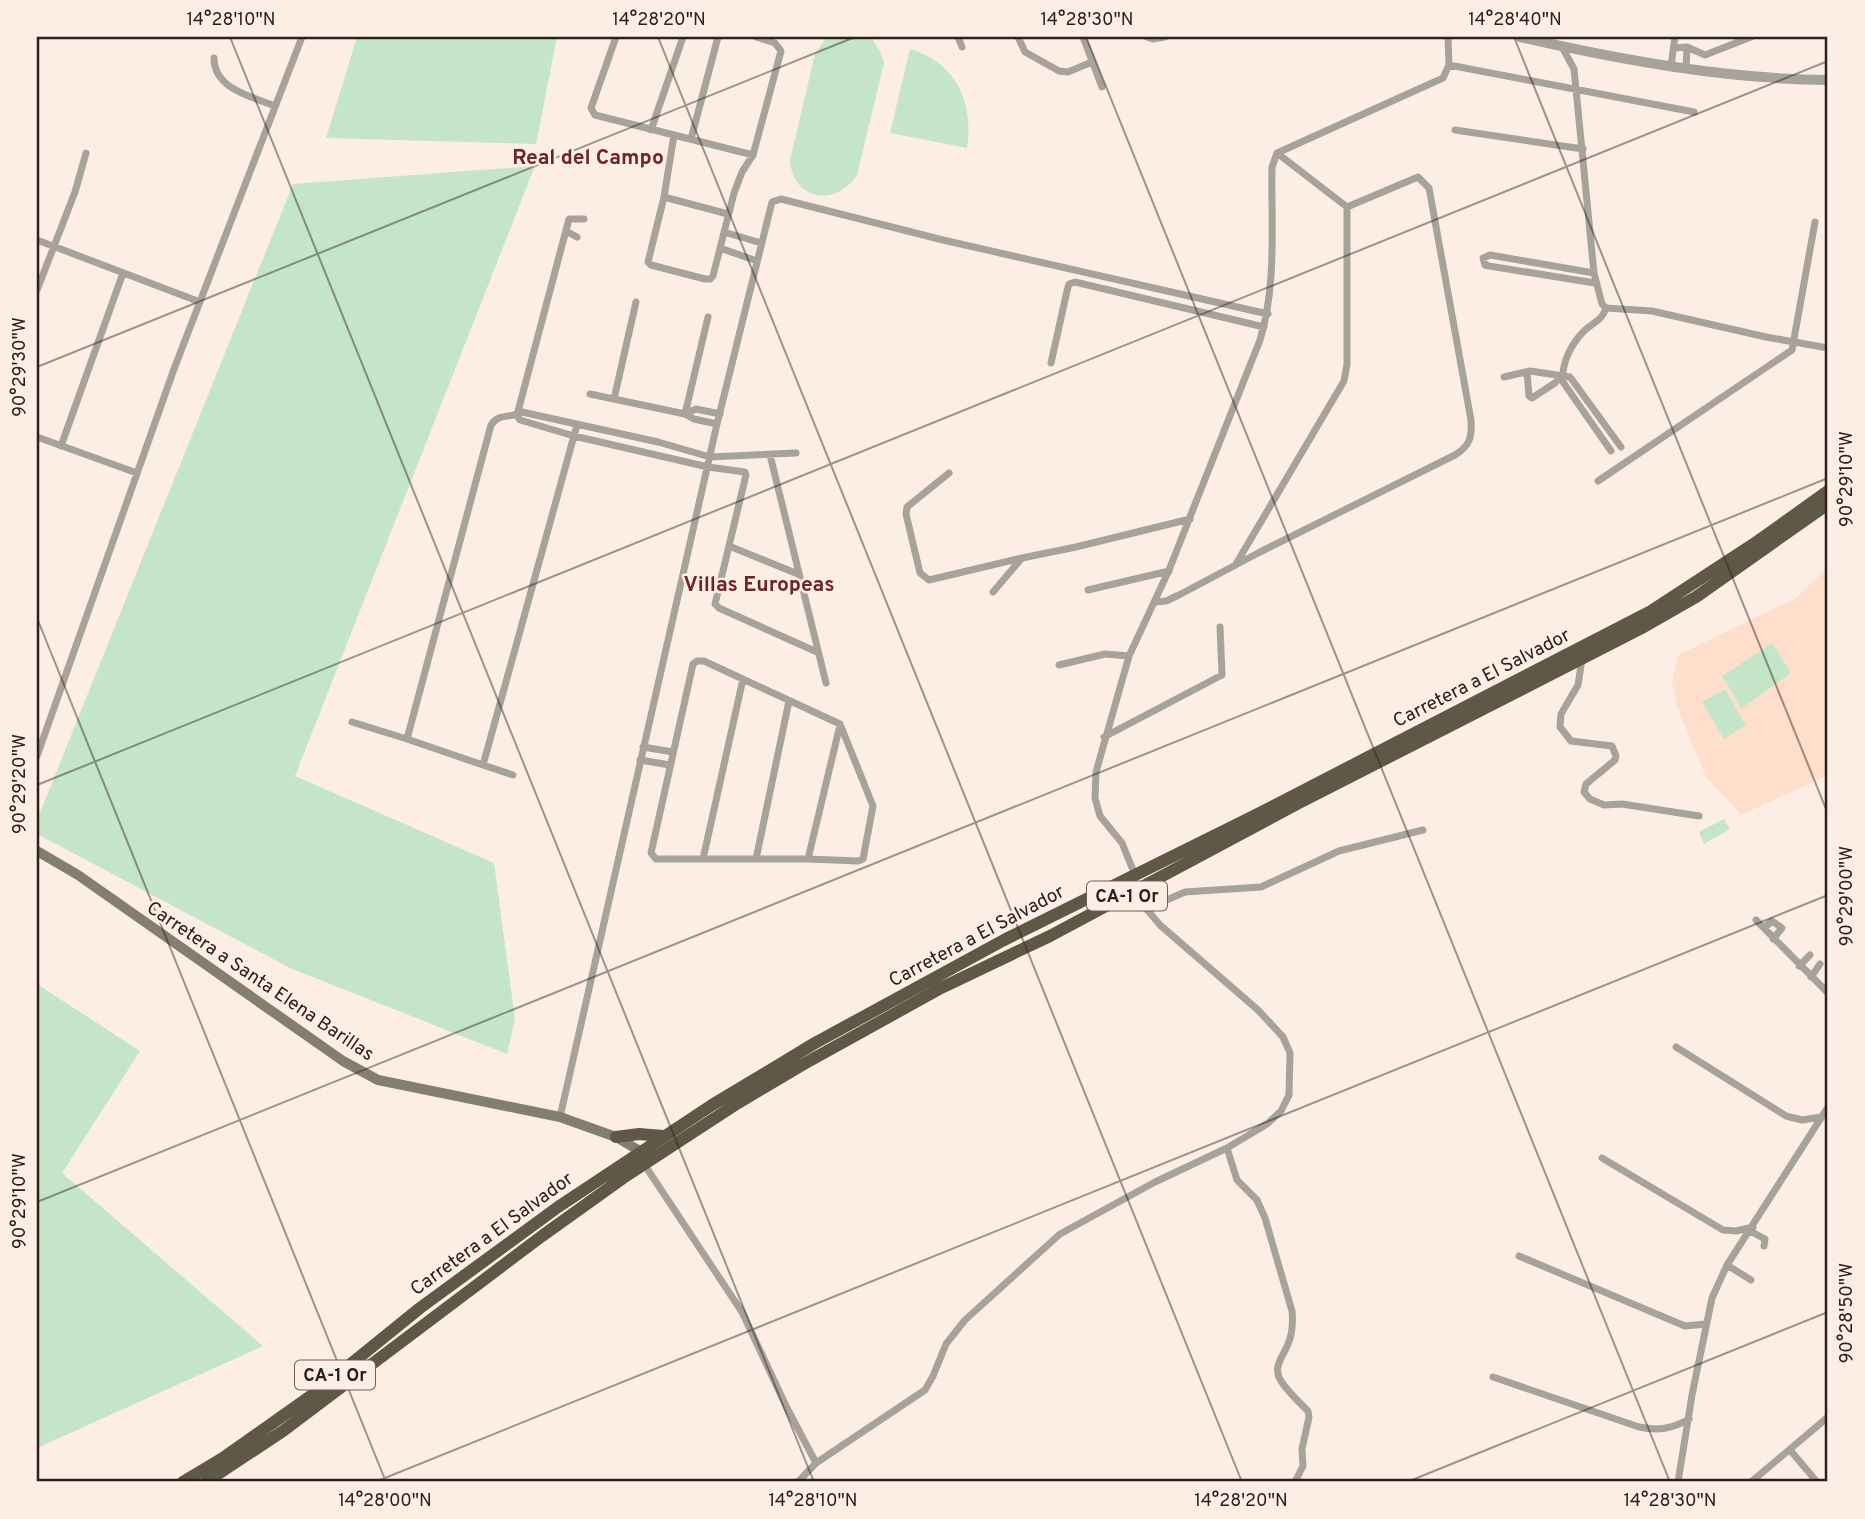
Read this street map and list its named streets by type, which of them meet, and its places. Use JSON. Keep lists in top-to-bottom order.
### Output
{
  "streets": {
    "highway": ["Carretera a El Salvador", "CA-1 Or"],
    "main road": ["Carretera a Santa Elena Barillas"]
  },
  "districts": ["Real del Campo", "Villas Europeas"],
  "coordinates": [
    "14°28'10\"N",
    "14°28'20\"N",
    "14°28'30\"N",
    "14°28'40\"N",
    "90°29'30\"W",
    "90°29'10\"W",
    "90°29'20\"W",
    "90°29'00\"W",
    "90°28'50\"W",
    "14°28'00\"N"
  ]
}
